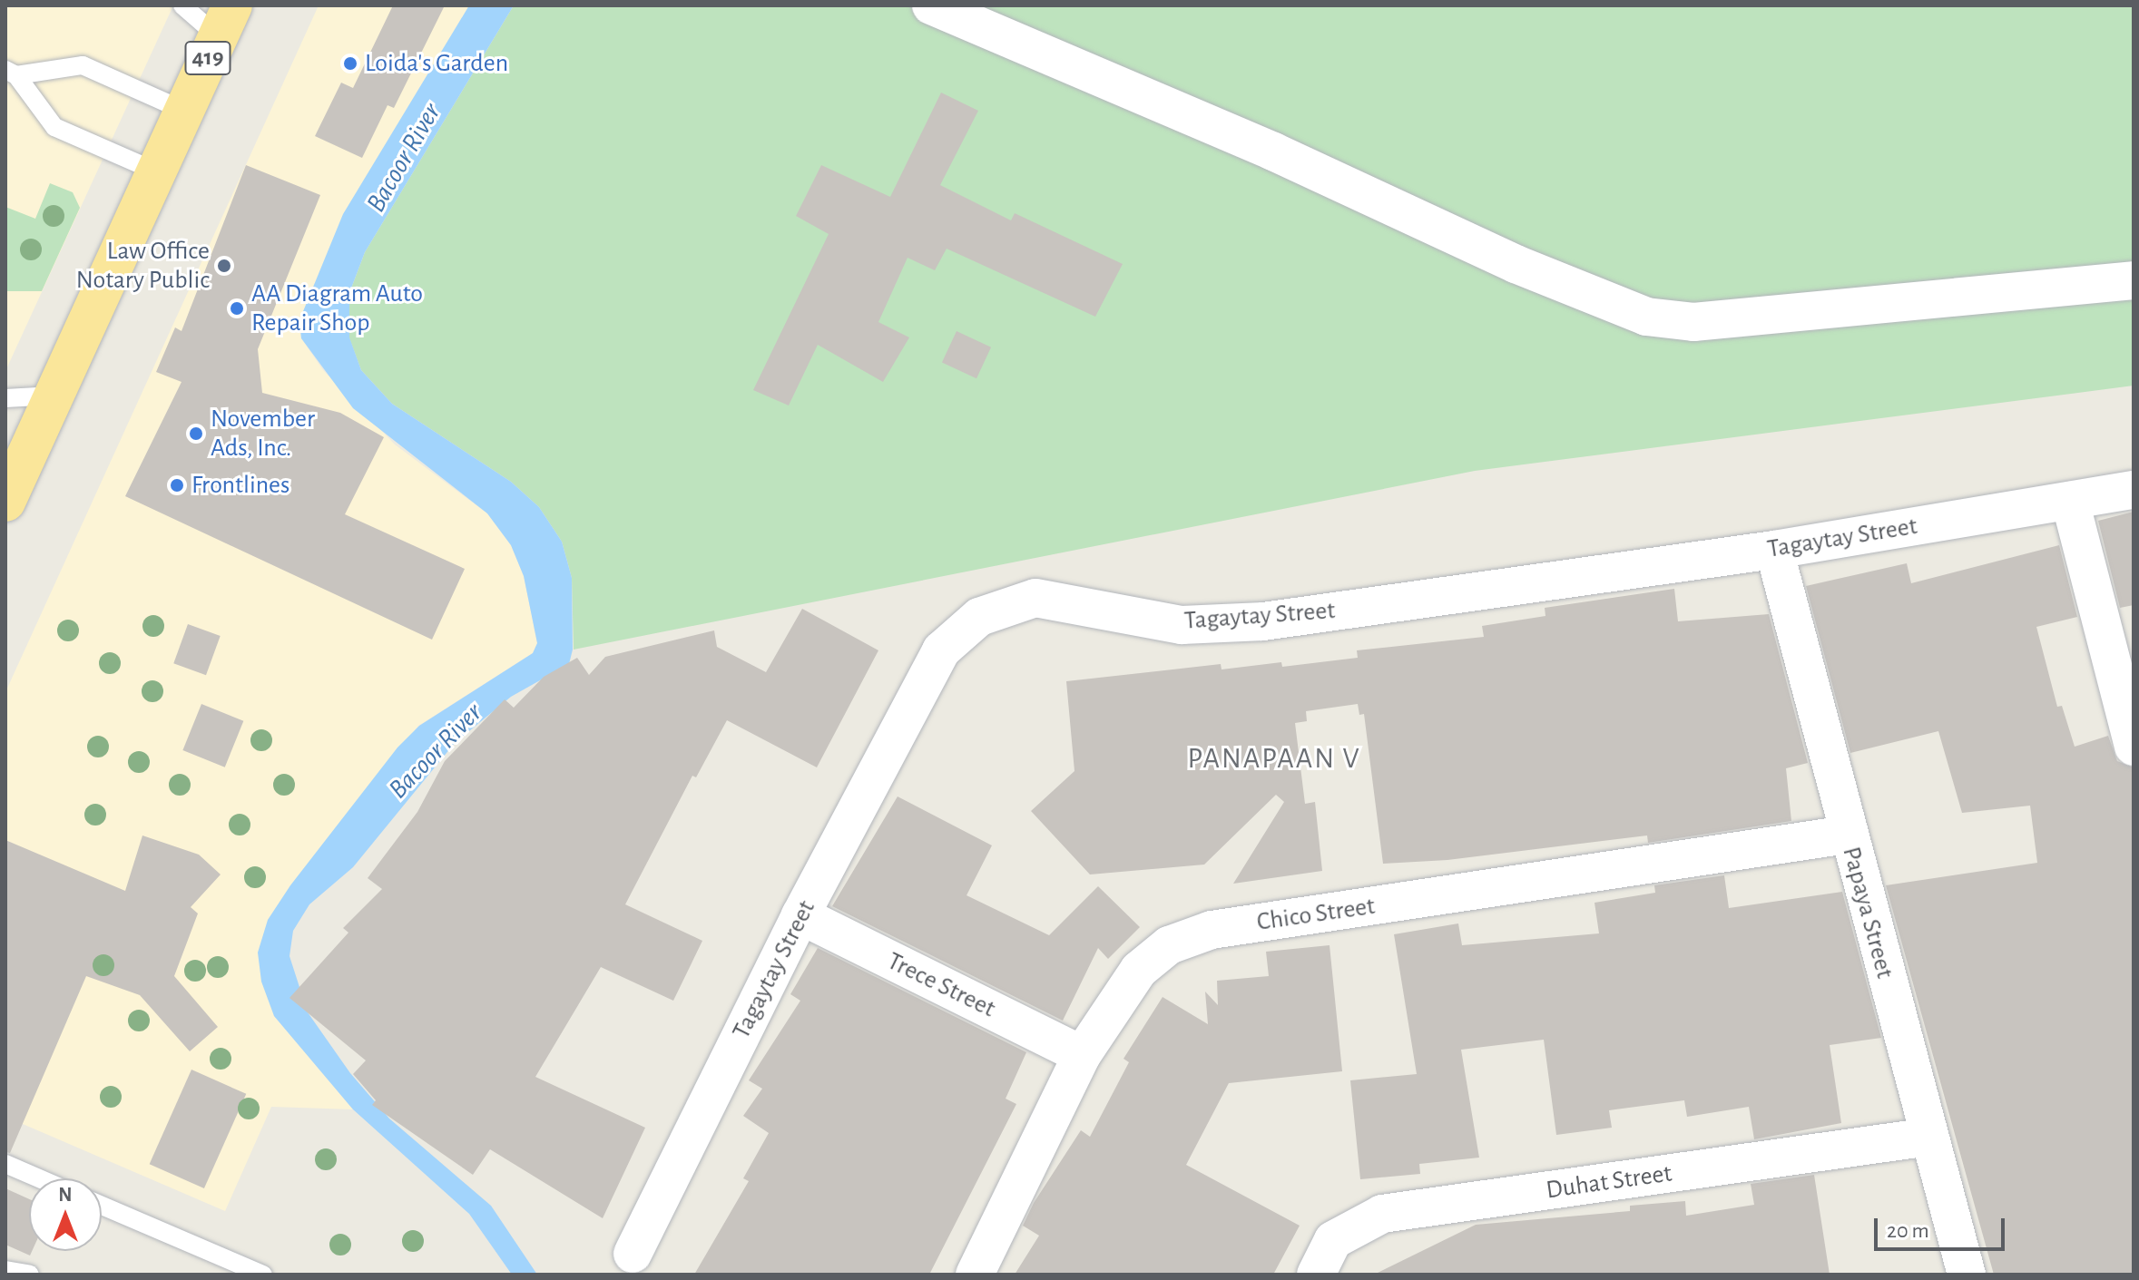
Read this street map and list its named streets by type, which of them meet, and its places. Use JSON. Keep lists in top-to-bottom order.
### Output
{
  "streets": {
    "highway": ["419"],
    "street": [
      "Tagaytay Street",
      "Papaya Street",
      "Chico Street",
      "Trece Street",
      "Duhat Street"
    ]
  },
  "crossings": [
    ["Tagaytay Street", "Papaya Street"],
    ["Tagaytay Street", "Trece Street"],
    ["Papaya Street", "Chico Street"],
    ["Papaya Street", "Duhat Street"],
    ["Chico Street", "Trece Street"]
  ],
  "districts": ["PANAPAAN V"],
  "water": ["Bacoor River"],
  "places": [
    "Loida's Garden",
    "Law Office Notary Public",
    "AA Diagram Auto Repair Shop",
    "November Ads, Inc.",
    "Frontlines"
  ],
  "scale_bar": "20 m",
  "north": "top"
}
